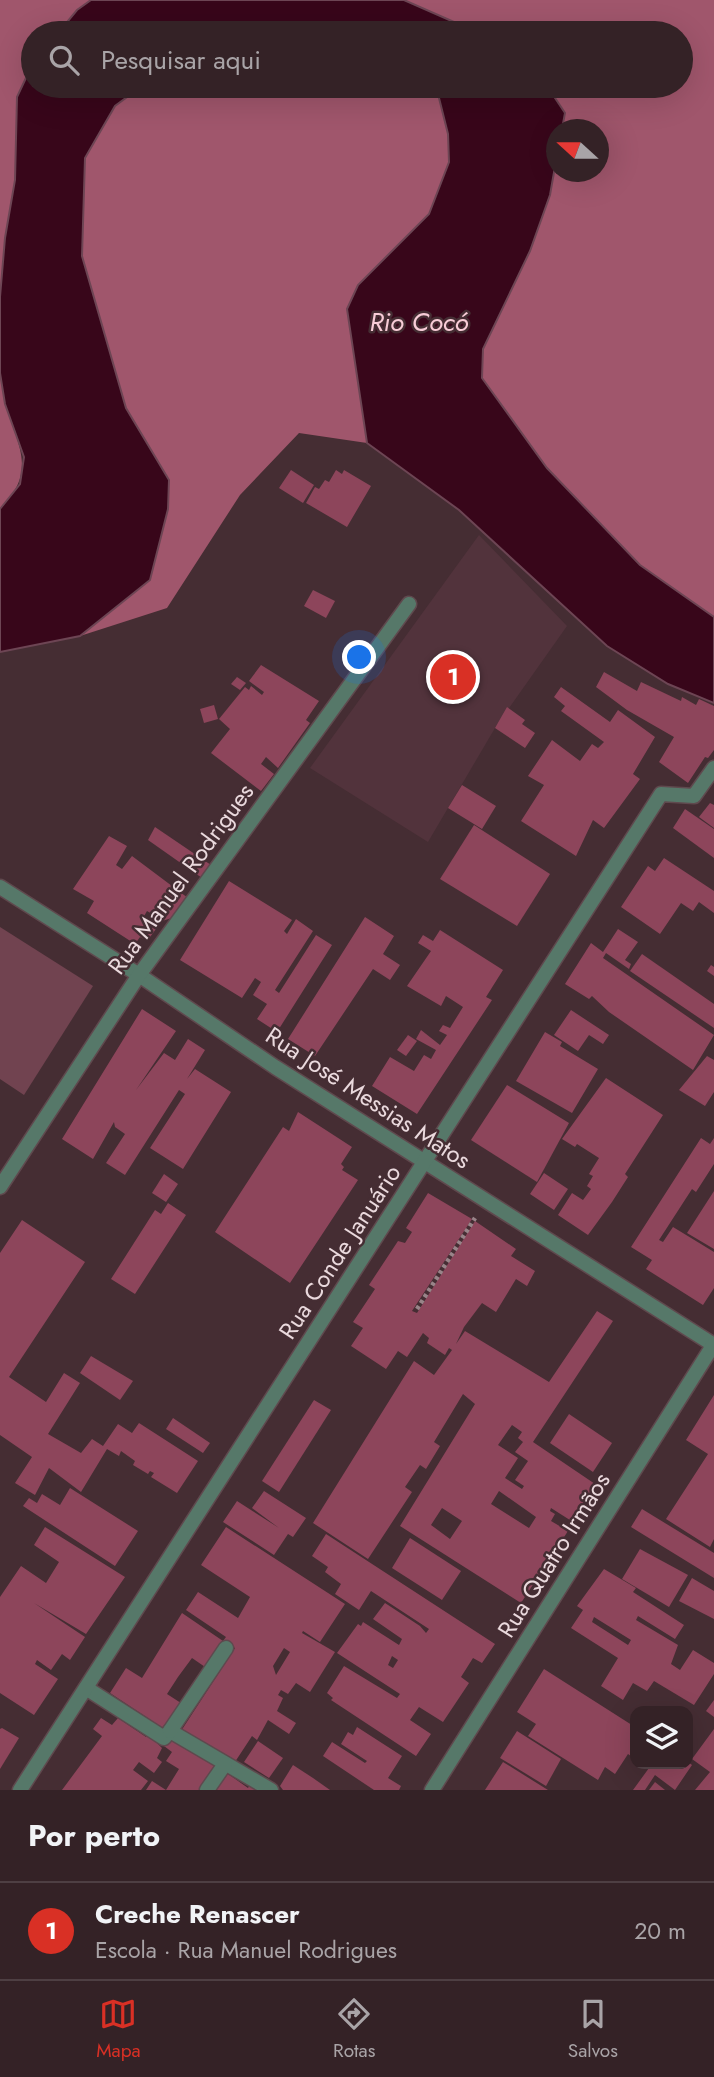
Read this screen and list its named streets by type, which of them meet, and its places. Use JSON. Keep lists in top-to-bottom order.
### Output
{
  "streets": {
    "street": [
      "Rua Manuel Rodrigues",
      "Rua José Messias Matos",
      "Rua Conde Januário",
      "Rua Quatro Irmãos"
    ]
  },
  "crossings": [
    ["Rua Manuel Rodrigues", "Rua José Messias Matos"],
    ["Rua José Messias Matos", "Rua Conde Januário"],
    ["Rua José Messias Matos", "Rua Quatro Irmãos"]
  ],
  "water": ["Rio Cocó"],
  "north": "left",
  "page": {
    "search": "Pesquisar aqui",
    "pins": "1",
    "heading": "Por perto",
    "list": [
      {
        "mark": "1",
        "name": "Creche Renascer",
        "note": "Escola · Rua Manuel Rodrigues",
        "value": "20 m"
      }
    ],
    "nav": ["Mapa", "Rotas", "Salvos"]
  }
}
